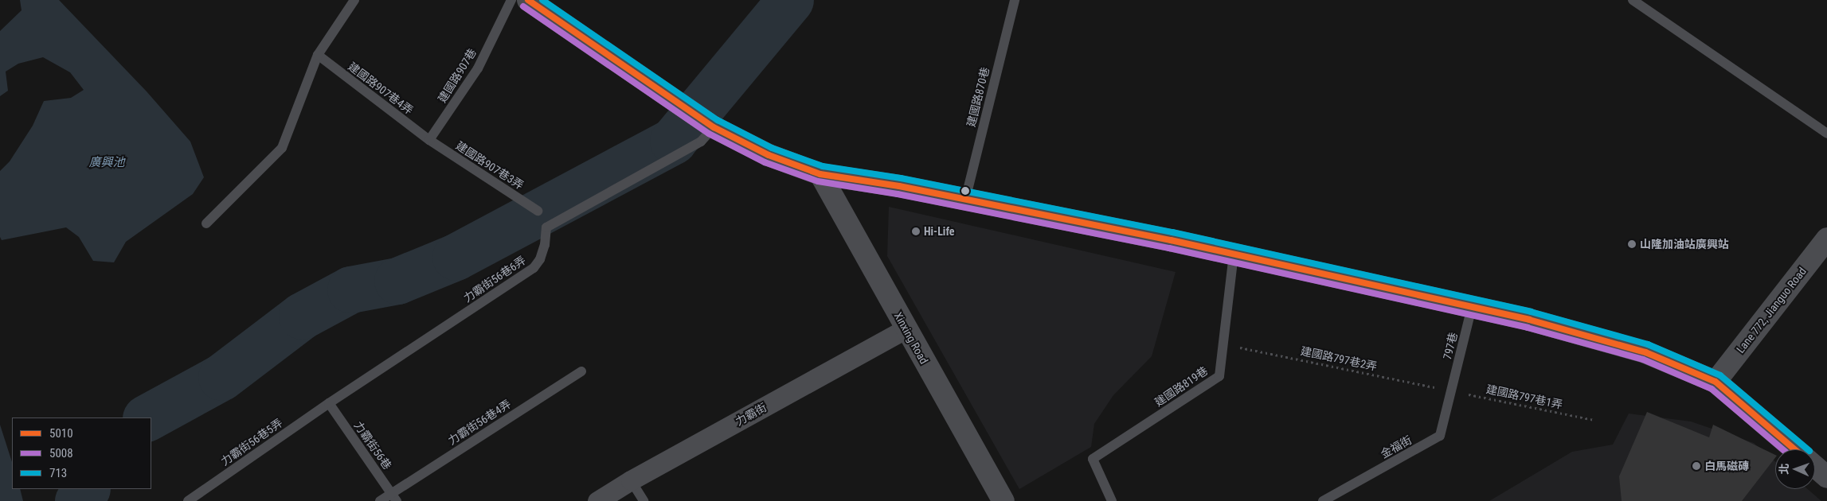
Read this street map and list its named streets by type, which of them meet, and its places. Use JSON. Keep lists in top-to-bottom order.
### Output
{
  "streets": {
    "street": ["Lane 772, Jianguo Road", "Xinxing Road", "力霸街"],
    "lane": [
      "建國路907巷",
      "建國路907巷4弄",
      "建國路870巷",
      "建國路907巷3弄",
      "力霸街56巷6弄",
      "797巷",
      "建國路819巷",
      "力霸街56巷4弄",
      "力霸街56巷5弄",
      "力霸街56巷",
      "金福街"
    ],
    "path": ["建國路797巷2弄", "建國路797巷1弄"]
  },
  "crossings": [
    ["建國路907巷", "建國路907巷4弄"],
    ["建國路907巷", "建國路907巷3弄"],
    ["建國路907巷4弄", "建國路907巷3弄"],
    ["力霸街56巷6弄", "力霸街56巷5弄"],
    ["力霸街56巷6弄", "力霸街56巷"],
    ["Xinxing Road", "力霸街"],
    ["797巷", "建國路797巷2弄"],
    ["797巷", "建國路797巷1弄"],
    ["797巷", "金福街"],
    ["建國路797巷2弄", "建國路819巷"],
    ["建國路797巷2弄", "建國路797巷1弄"],
    ["建國路797巷2弄", "金福街"],
    ["建國路797巷1弄", "金福街"],
    ["力霸街56巷4弄", "力霸街56巷"],
    ["力霸街56巷5弄", "力霸街56巷"]
  ],
  "water": ["廣興池"],
  "places": ["Hi-Life", "山隆加油站廣興站", "白馬磁磚"],
  "lines": ["transit line 5010", "transit line 713", "transit line 5008"],
  "legend": ["5010", "5008", "713"],
  "north": "left"
}
